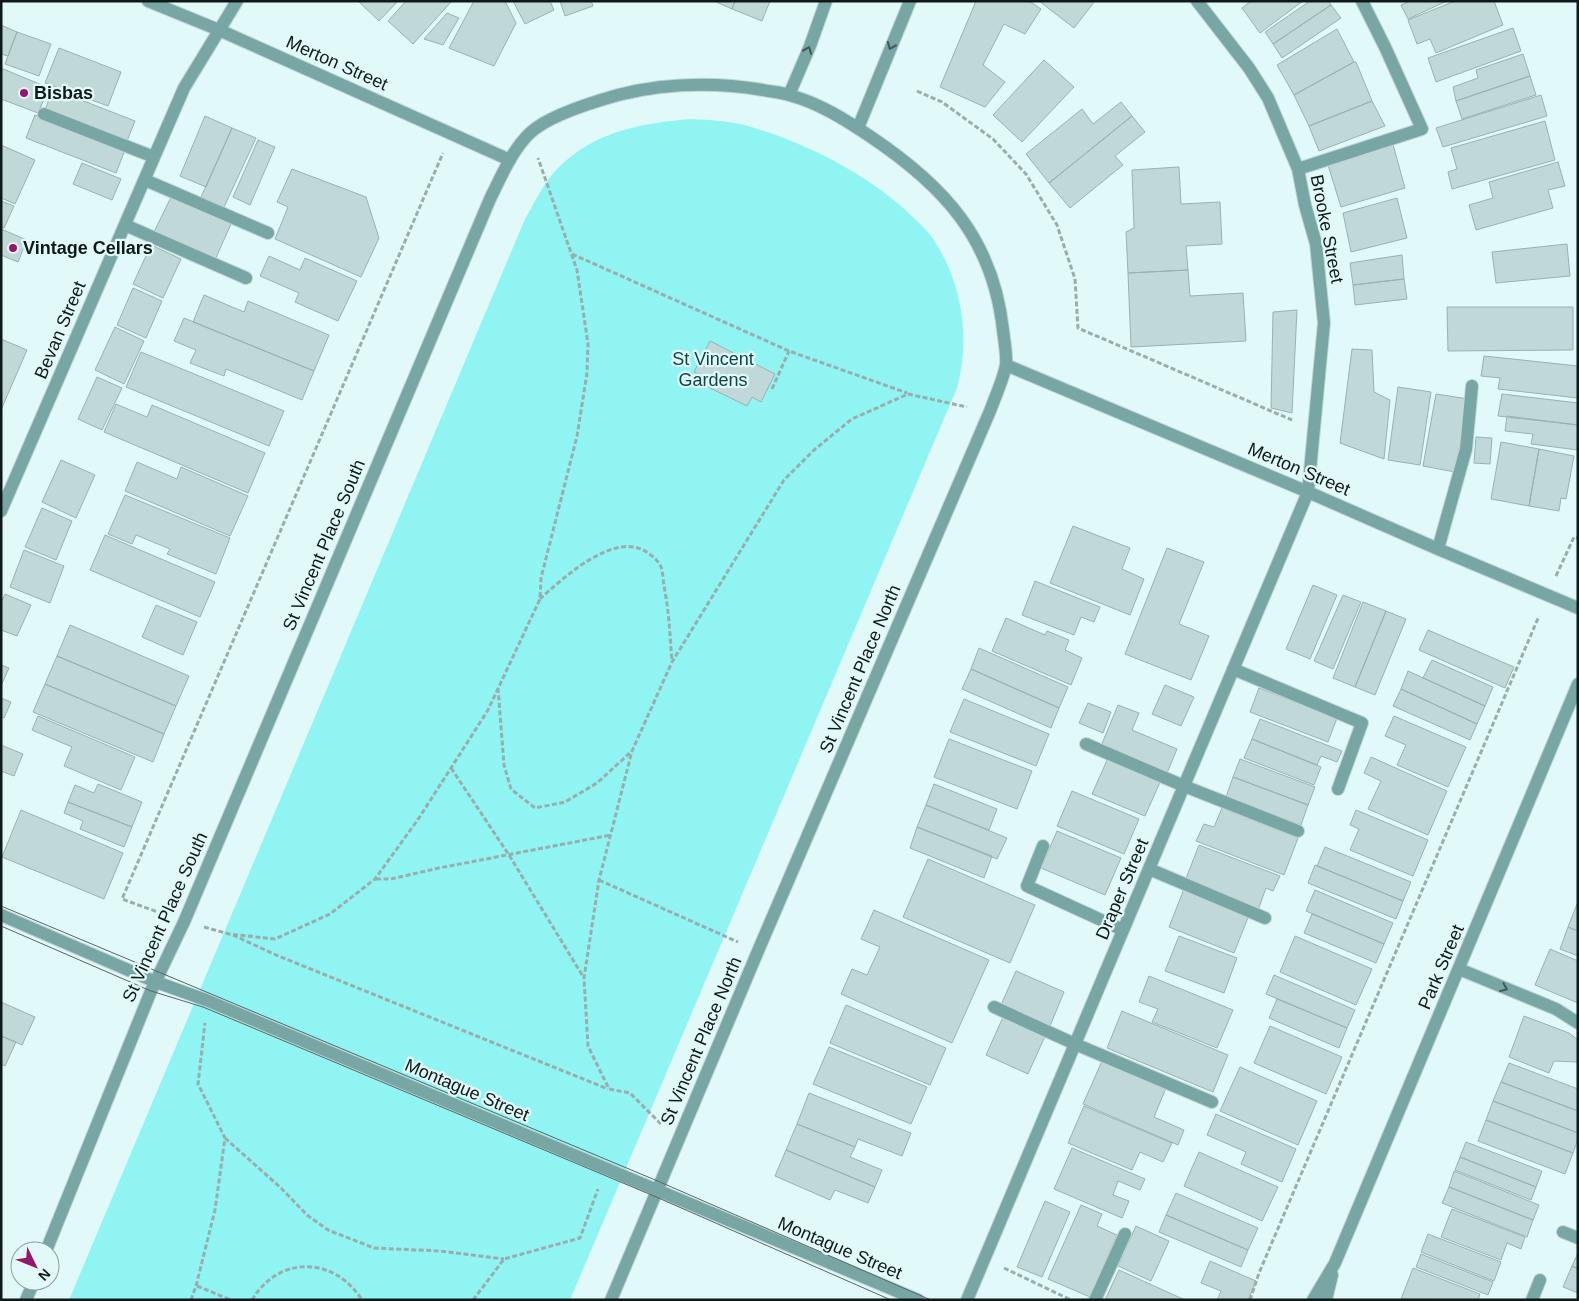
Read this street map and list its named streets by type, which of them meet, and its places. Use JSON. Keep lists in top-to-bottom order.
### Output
{
  "streets": {
    "street": [
      "Merton Street",
      "Brooke Street",
      "Bevan Street",
      "St Vincent Place South",
      "St Vincent Place North",
      "Draper Street",
      "Park Street",
      "Montague Street"
    ]
  },
  "crossings": [
    ["Merton Street", "Brooke Street"],
    ["Merton Street", "Bevan Street"],
    ["Merton Street", "St Vincent Place South"],
    ["Merton Street", "St Vincent Place North"],
    ["Merton Street", "Draper Street"],
    ["Brooke Street", "Draper Street"],
    ["St Vincent Place South", "St Vincent Place North"],
    ["St Vincent Place South", "Montague Street"],
    ["St Vincent Place North", "Montague Street"]
  ],
  "parks": ["St Vincent Gardens"],
  "places": ["Bisbas", "Vintage Cellars"],
  "north": "bottom right"
}
